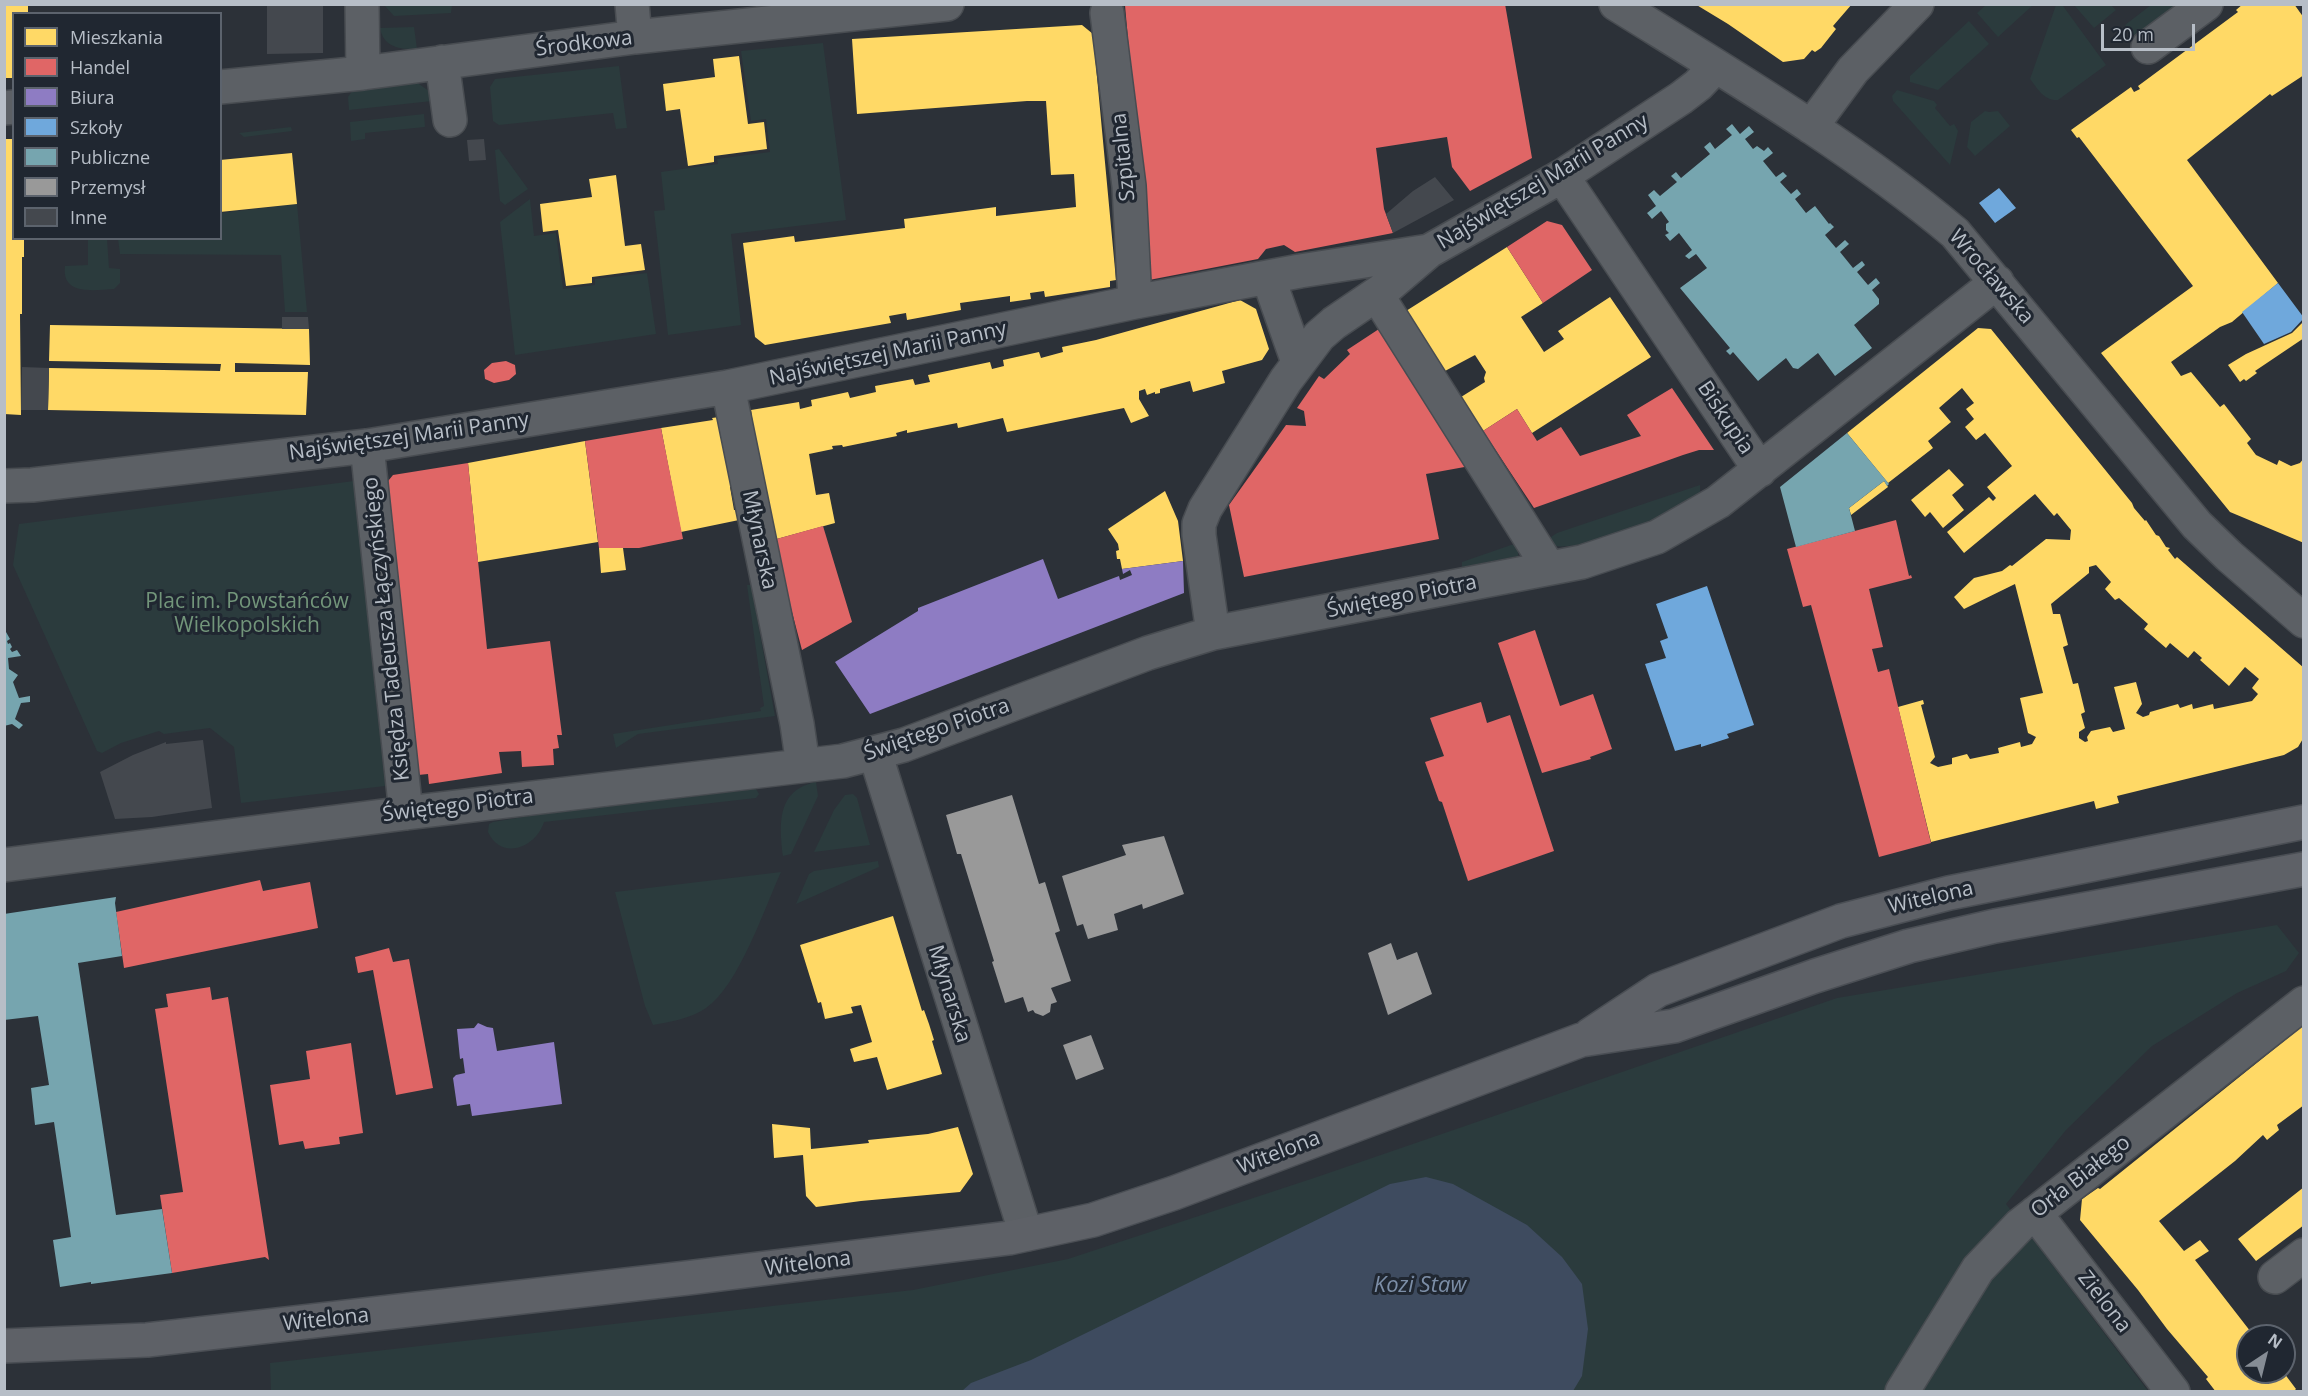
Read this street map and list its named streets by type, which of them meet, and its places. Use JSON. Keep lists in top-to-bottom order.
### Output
{
  "streets": {
    "main road": ["Witelona"],
    "street": [
      "Środkowa",
      "Szpitalna",
      "Najświętszej Marii Panny",
      "Wrocławska",
      "Biskupia",
      "Młynarska",
      "Świętego Piotra",
      "Księdza Tadeusza Łączyńskiego",
      "Orła Białego",
      "Zielona"
    ]
  },
  "crossings": [
    ["Szpitalna", "Najświętszej Marii Panny"],
    ["Najświętszej Marii Panny", "Wrocławska"],
    ["Najświętszej Marii Panny", "Biskupia"],
    ["Najświętszej Marii Panny", "Młynarska"],
    ["Najświętszej Marii Panny", "Księdza Tadeusza Łączyńskiego"],
    ["Wrocławska", "Biskupia"],
    ["Biskupia", "Świętego Piotra"],
    ["Młynarska", "Świętego Piotra"],
    ["Młynarska", "Witelona"],
    ["Świętego Piotra", "Księdza Tadeusza Łączyńskiego"],
    ["Orła Białego", "Zielona"]
  ],
  "water": ["Kozi Staw"],
  "parks": ["Plac im. Powstańców Wielkopolskich"],
  "legend": [
    "Mieszkania",
    "Handel",
    "Biura",
    "Szkoły",
    "Publiczne",
    "Przemysł",
    "Inne"
  ],
  "scale_bar": "20 m",
  "north": "top right"
}
